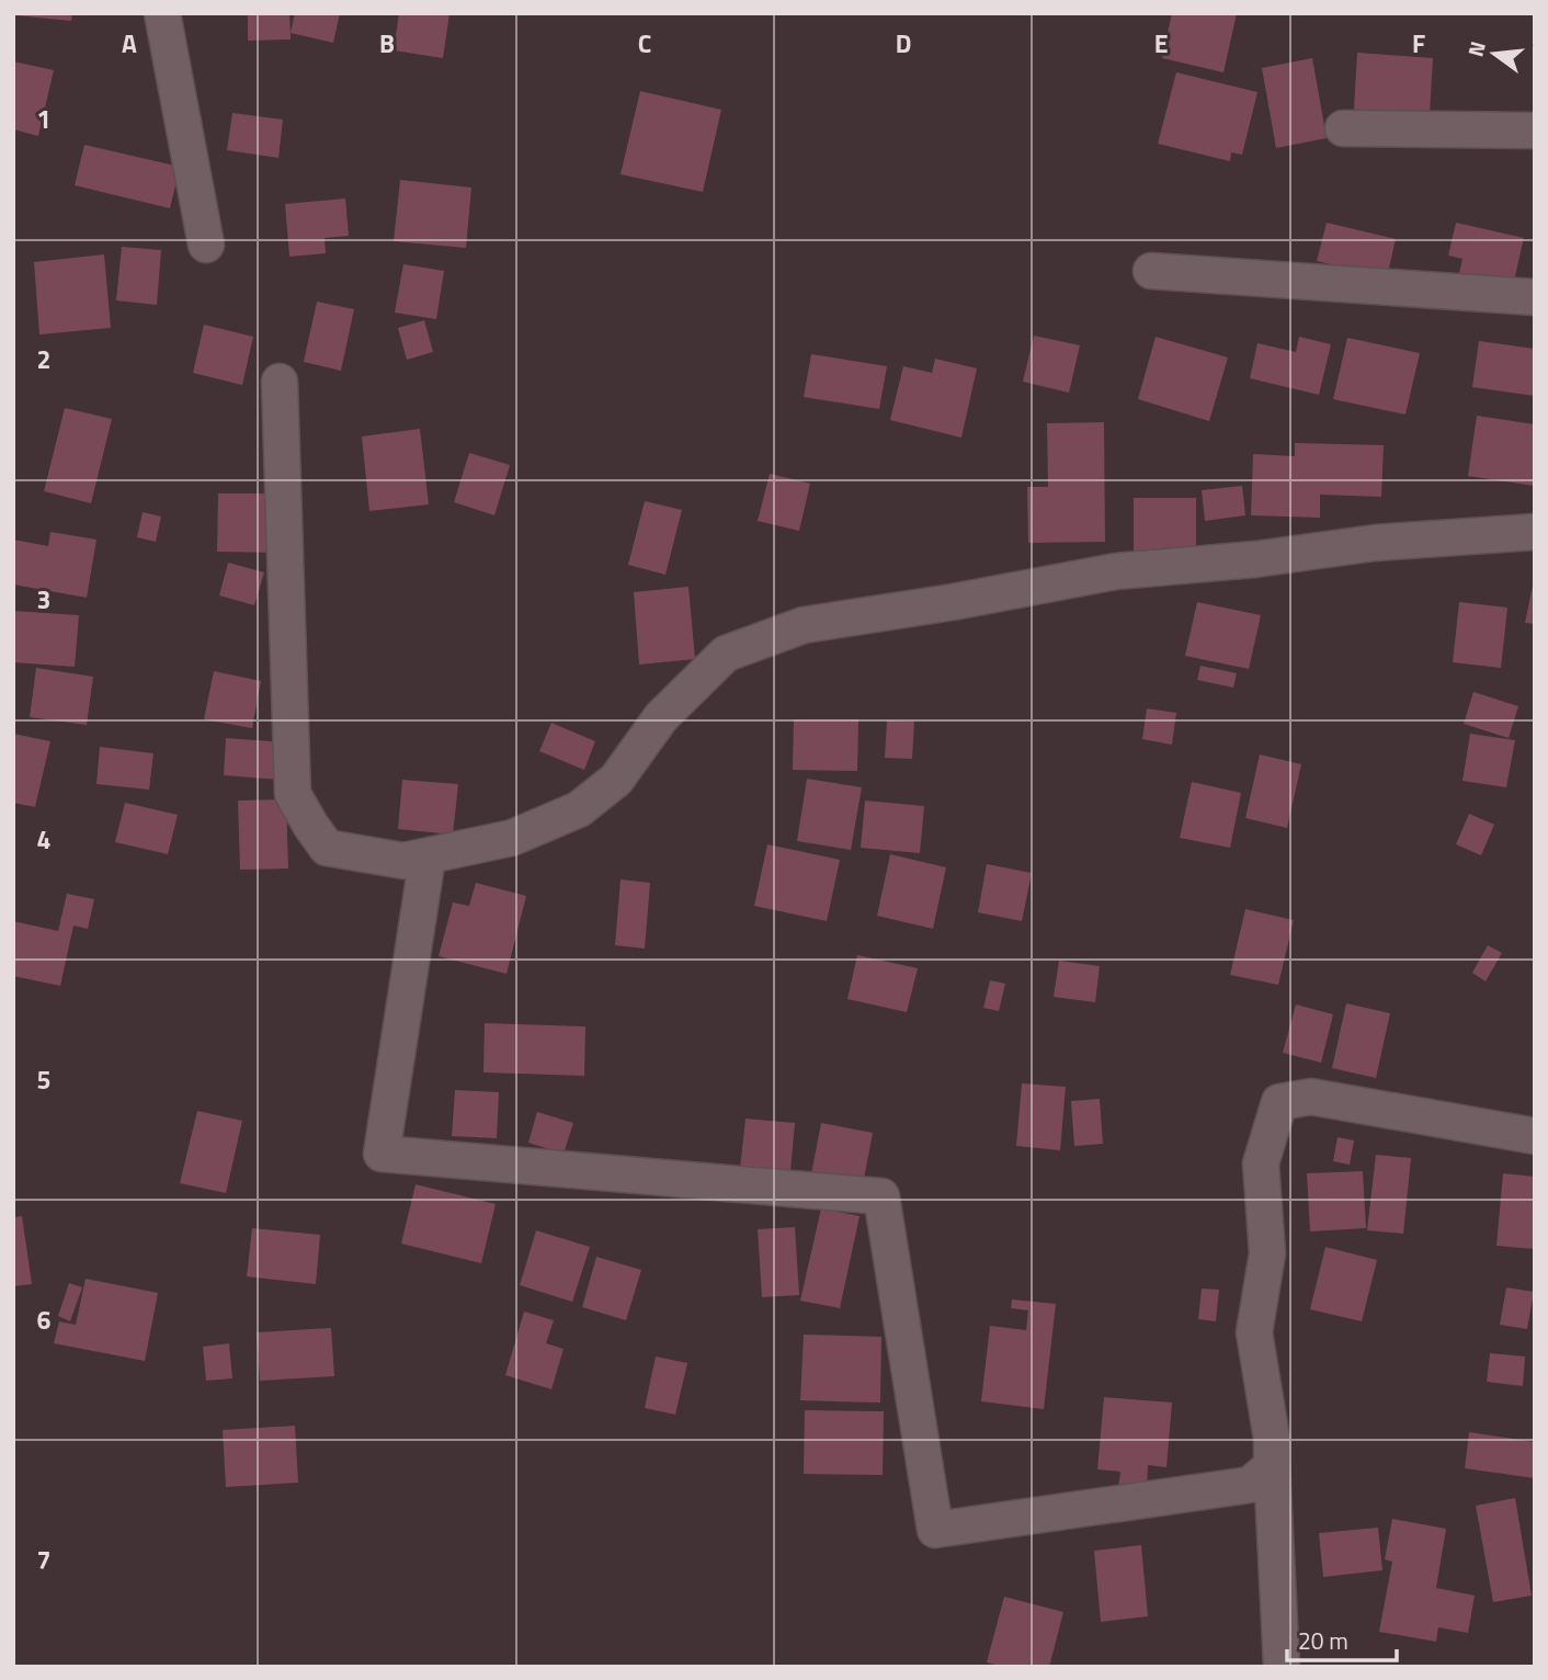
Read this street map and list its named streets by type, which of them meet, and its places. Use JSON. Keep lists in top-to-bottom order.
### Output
{
  "scale_bar": "20 m",
  "north": "left",
  "grid": {
    "columns": [
      "A",
      "B",
      "C",
      "D",
      "E",
      "F"
    ],
    "rows": [
      "1",
      "2",
      "3",
      "4",
      "5",
      "6",
      "7"
    ]
  }
}
